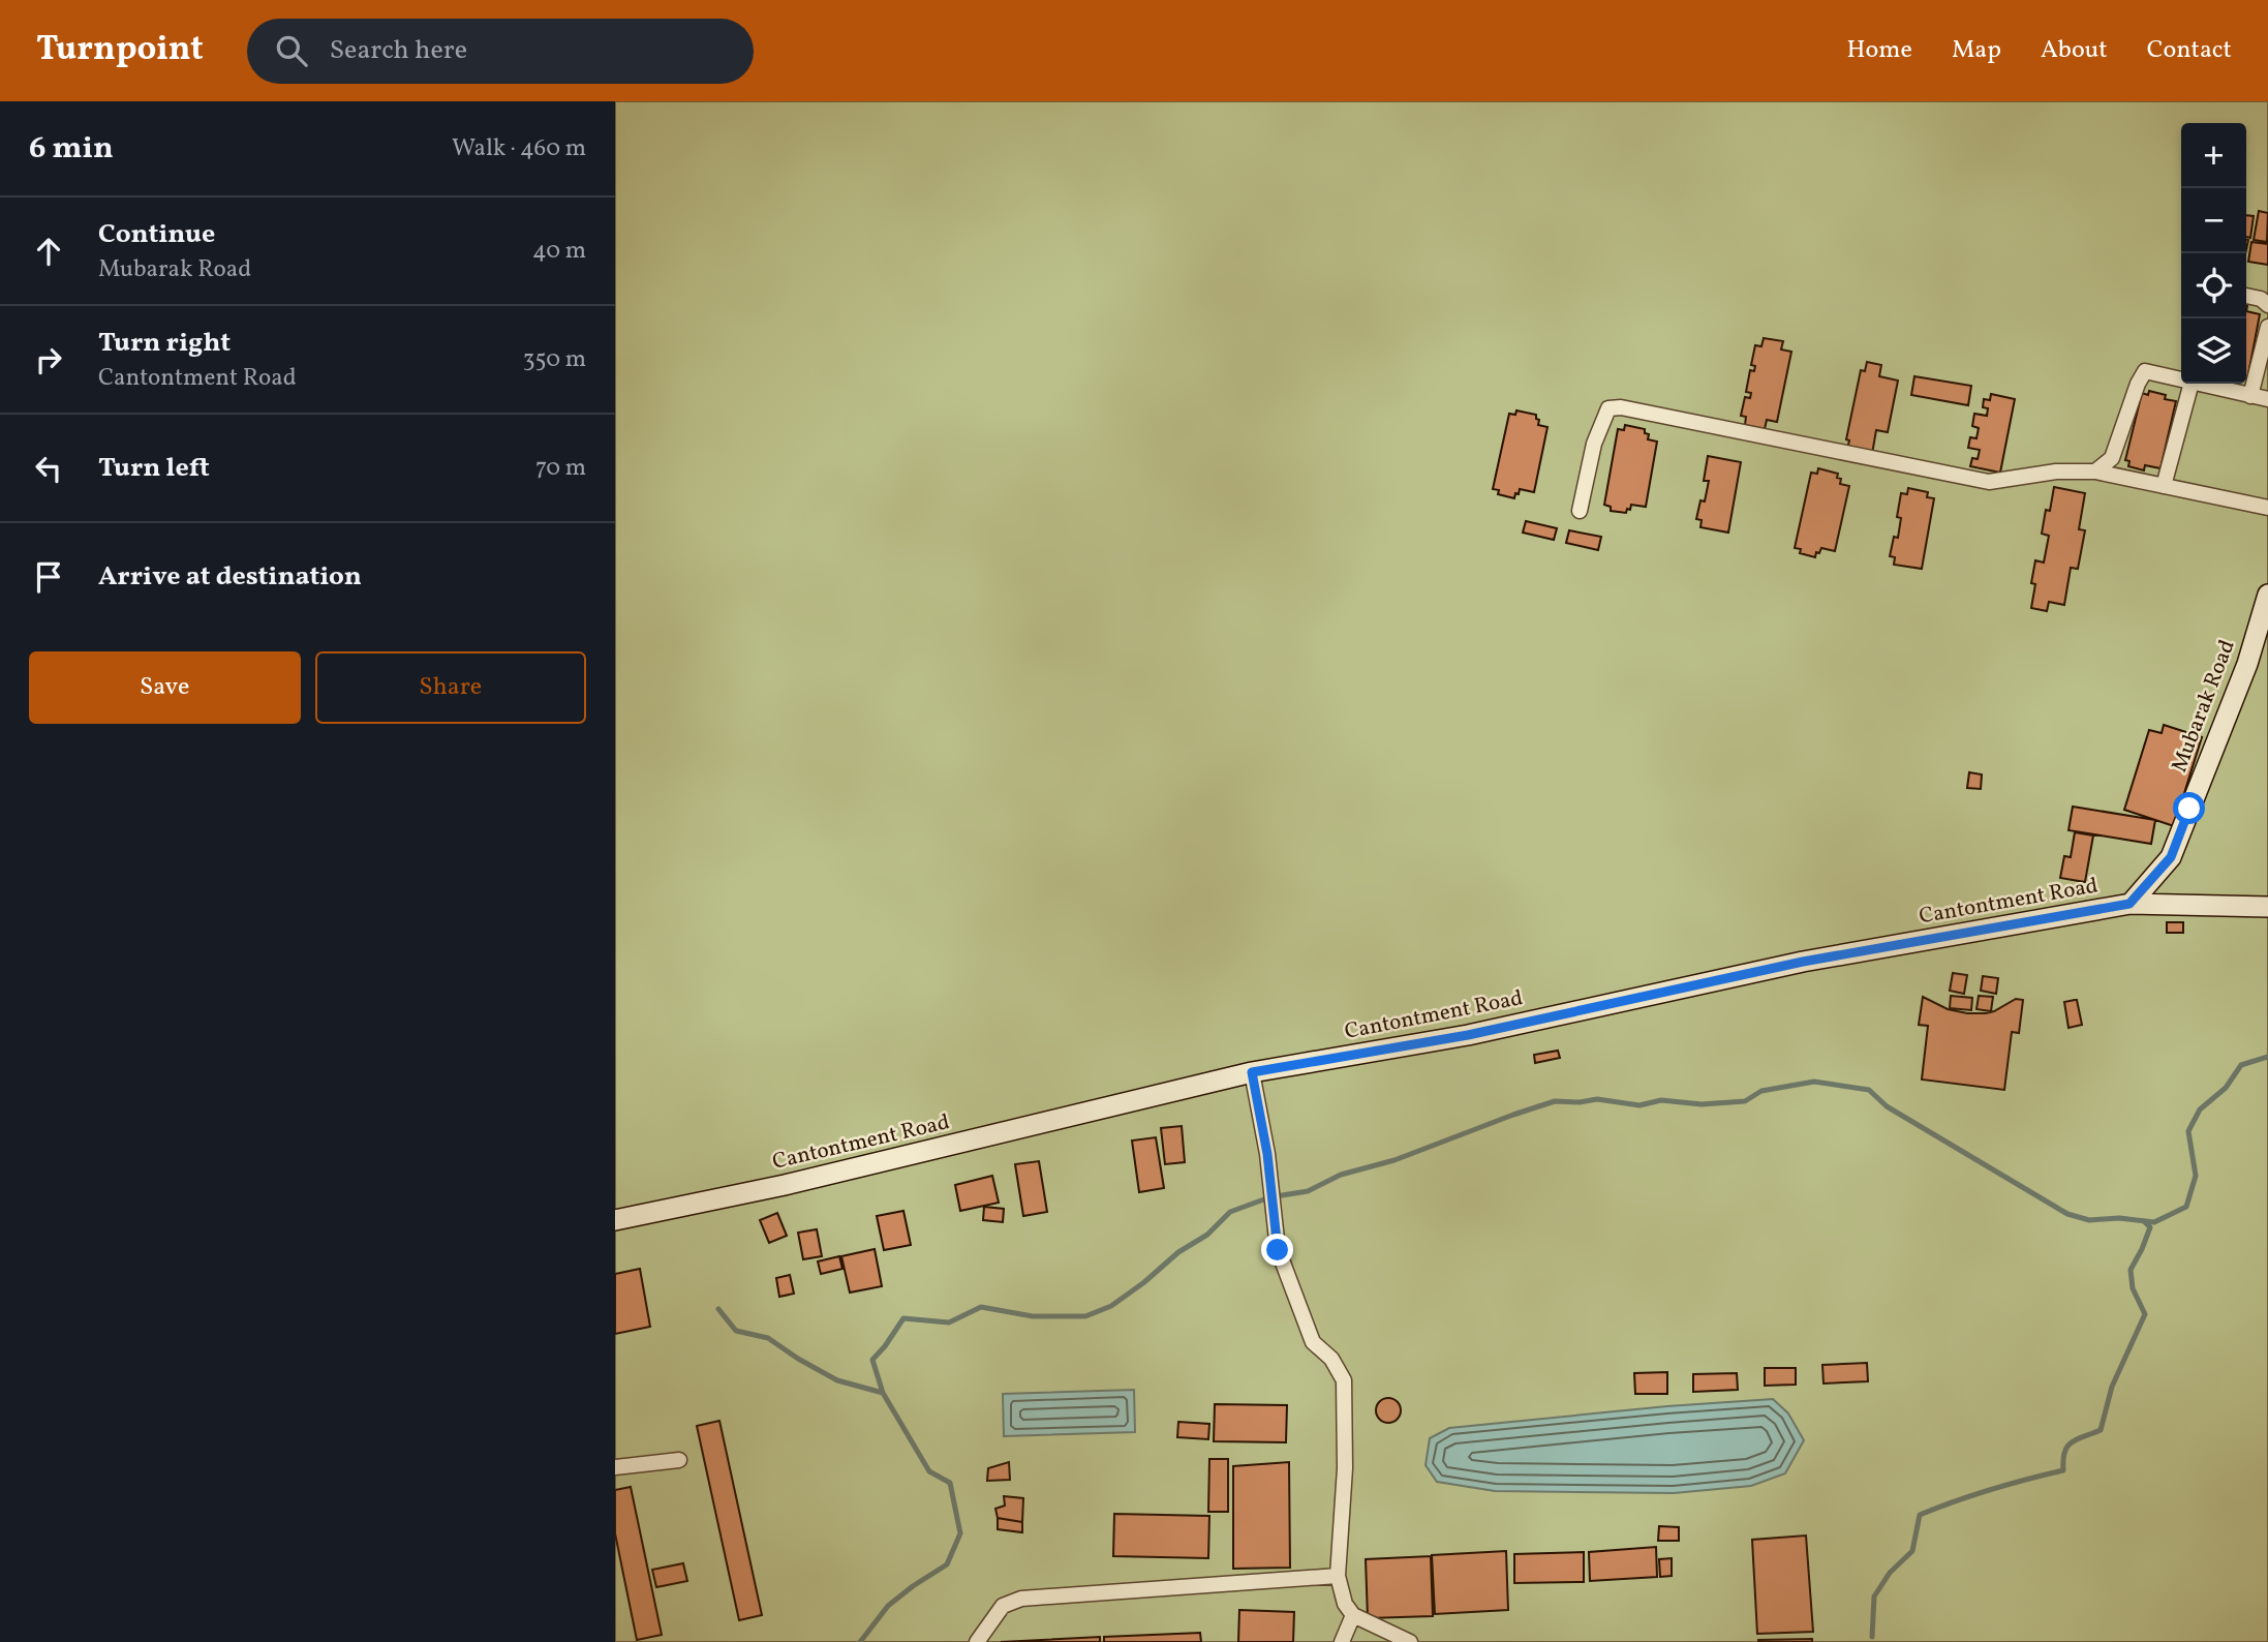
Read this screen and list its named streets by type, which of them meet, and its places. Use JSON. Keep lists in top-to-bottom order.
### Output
{
  "streets": {
    "street": ["Mubarak Road", "Cantontment Road"]
  },
  "crossings": [
    ["Mubarak Road", "Cantontment Road"]
  ],
  "page": {
    "header": "Turnpoint",
    "search": "Search here",
    "nav": [
      "Home",
      "Map",
      "About",
      "Contact"
    ],
    "heading": ["6 min", "Walk · 460 m"],
    "map_buttons": ["+", "−"],
    "list": [
      ["Continue", "Mubarak Road", "40 m"],
      ["Turn right", "Cantontment Road", "350 m"],
      ["Turn left", "70 m"],
      "Arrive at destination"
    ],
    "buttons": ["Save", "Share"]
  }
}
